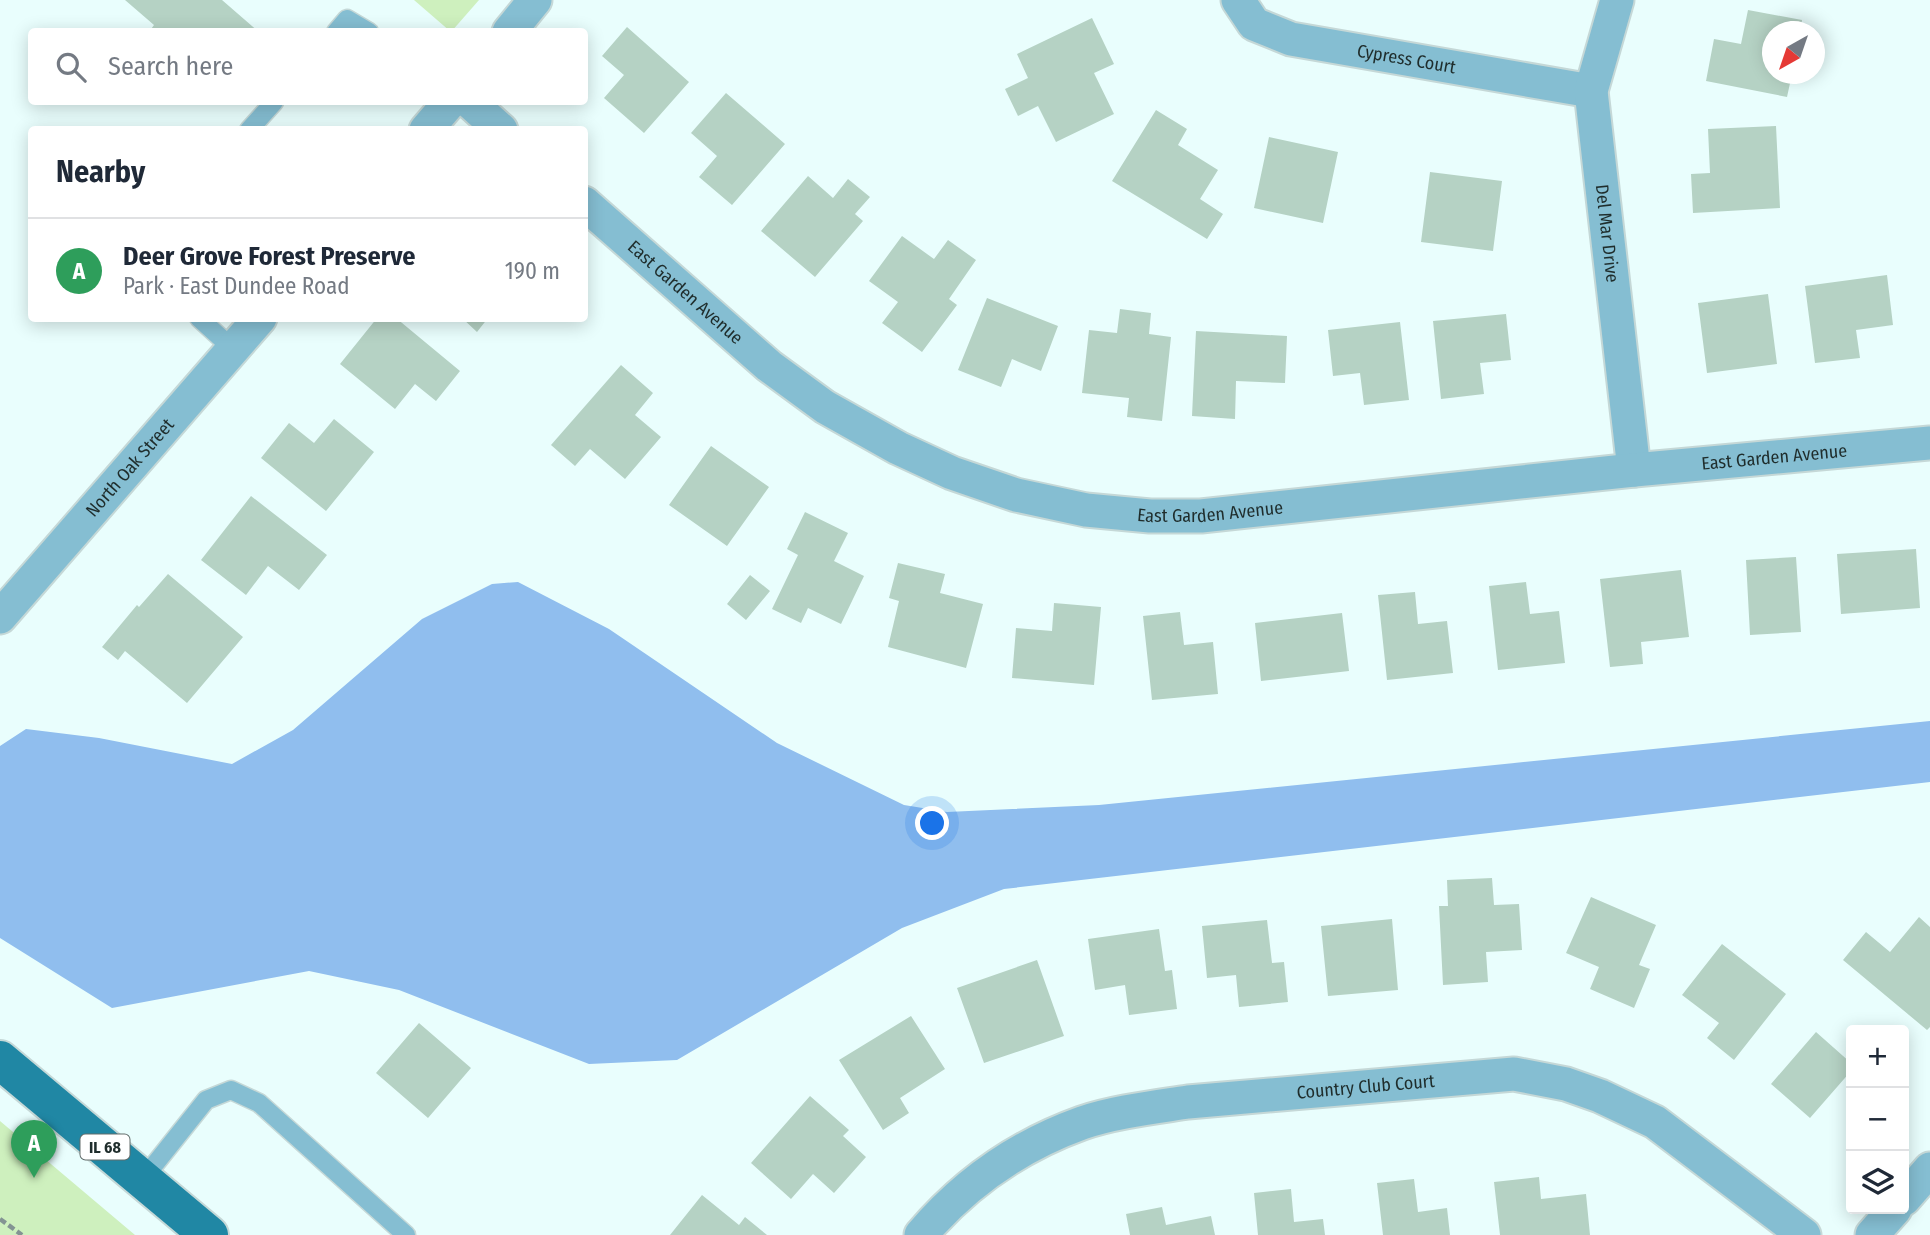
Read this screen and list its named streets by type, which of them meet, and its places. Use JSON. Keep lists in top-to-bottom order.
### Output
{
  "streets": {
    "main road": ["IL 68"],
    "street": [
      "Cypress Court",
      "Del Mar Drive",
      "East Garden Avenue",
      "North Oak Street",
      "Country Club Court"
    ]
  },
  "crossings": [
    ["Cypress Court", "Del Mar Drive"],
    ["Del Mar Drive", "East Garden Avenue"]
  ],
  "north": "bottom left",
  "page": {
    "search": "Search here",
    "heading": "Nearby",
    "list": [
      {
        "mark": "A",
        "name": "Deer Grove Forest Preserve",
        "note": "Park · East Dundee Road",
        "value": "190 m"
      }
    ],
    "map_buttons": ["+", "−"],
    "pins": "A"
  }
}
